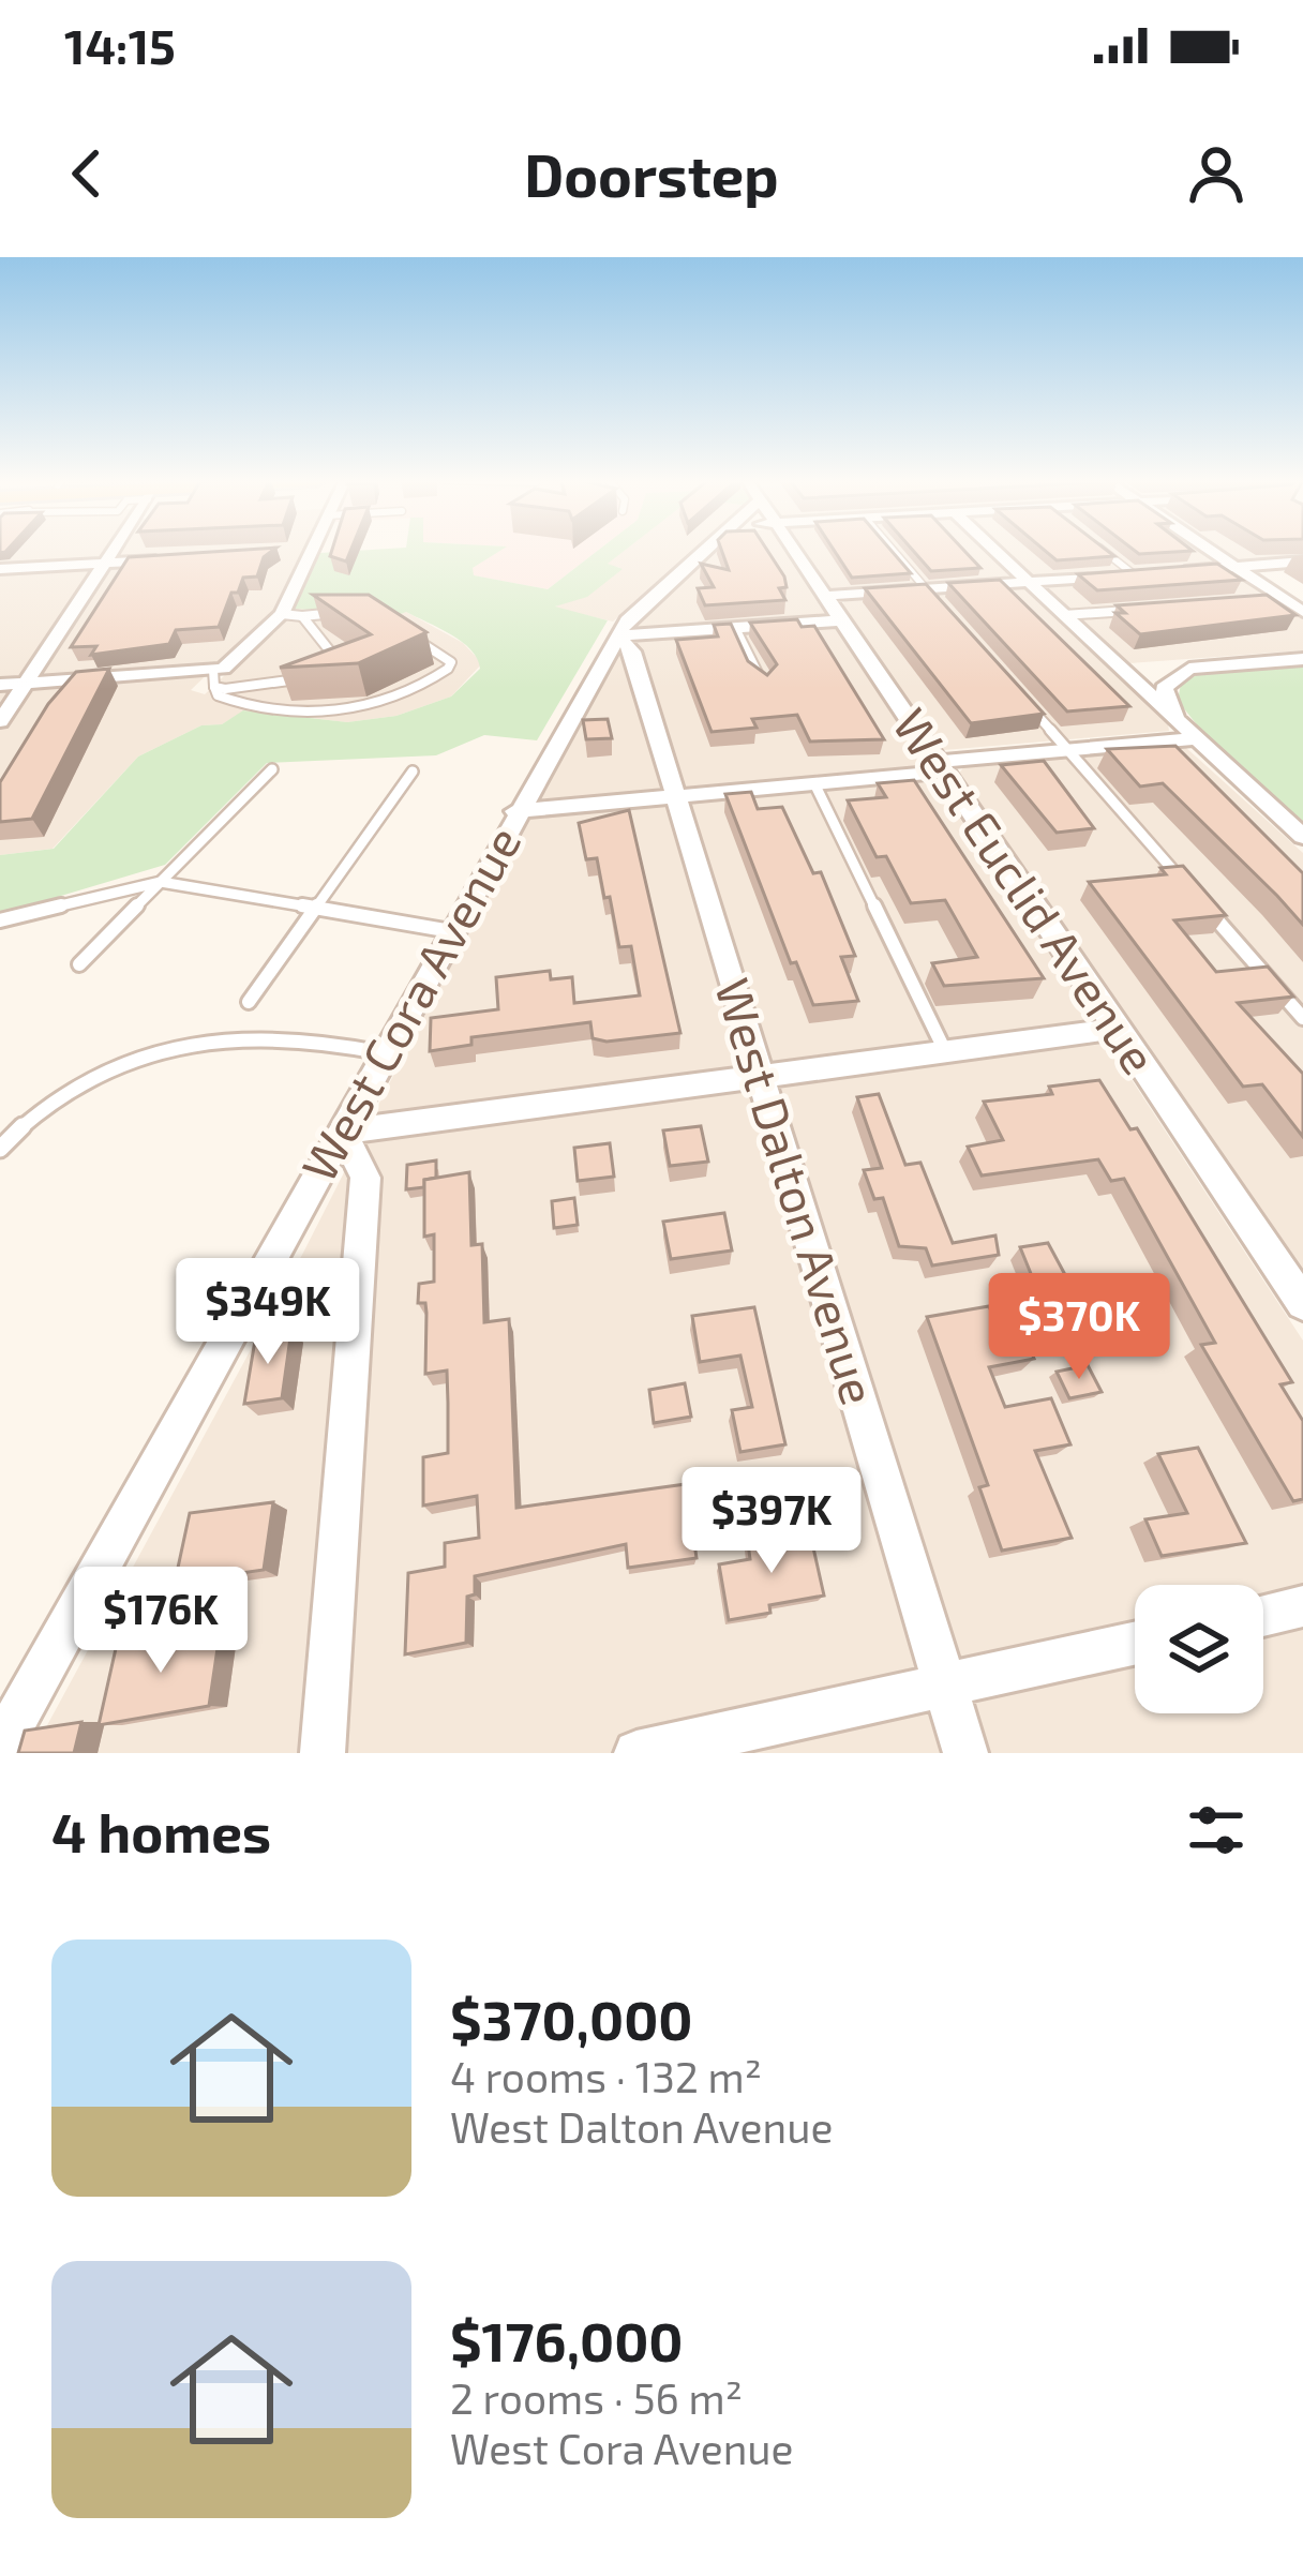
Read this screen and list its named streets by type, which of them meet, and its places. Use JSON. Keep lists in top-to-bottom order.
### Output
{
  "streets": {
    "street": ["West Euclid Avenue", "West Cora Avenue", "West Dalton Avenue"]
  },
  "crossings": [
    ["West Cora Avenue", "West Dalton Avenue"]
  ],
  "page": {
    "status": "14:15",
    "header": "Doorstep",
    "price": [
      "$349K",
      "$370K",
      "$397K",
      "$176K"
    ],
    "heading": "4 homes",
    "list": [
      {
        "name": "$370,000",
        "note": "4 rooms · 132 m² · West Dalton Avenue"
      },
      {
        "name": "$176,000",
        "note": "2 rooms · 56 m² · West Cora Avenue"
      }
    ]
  }
}
